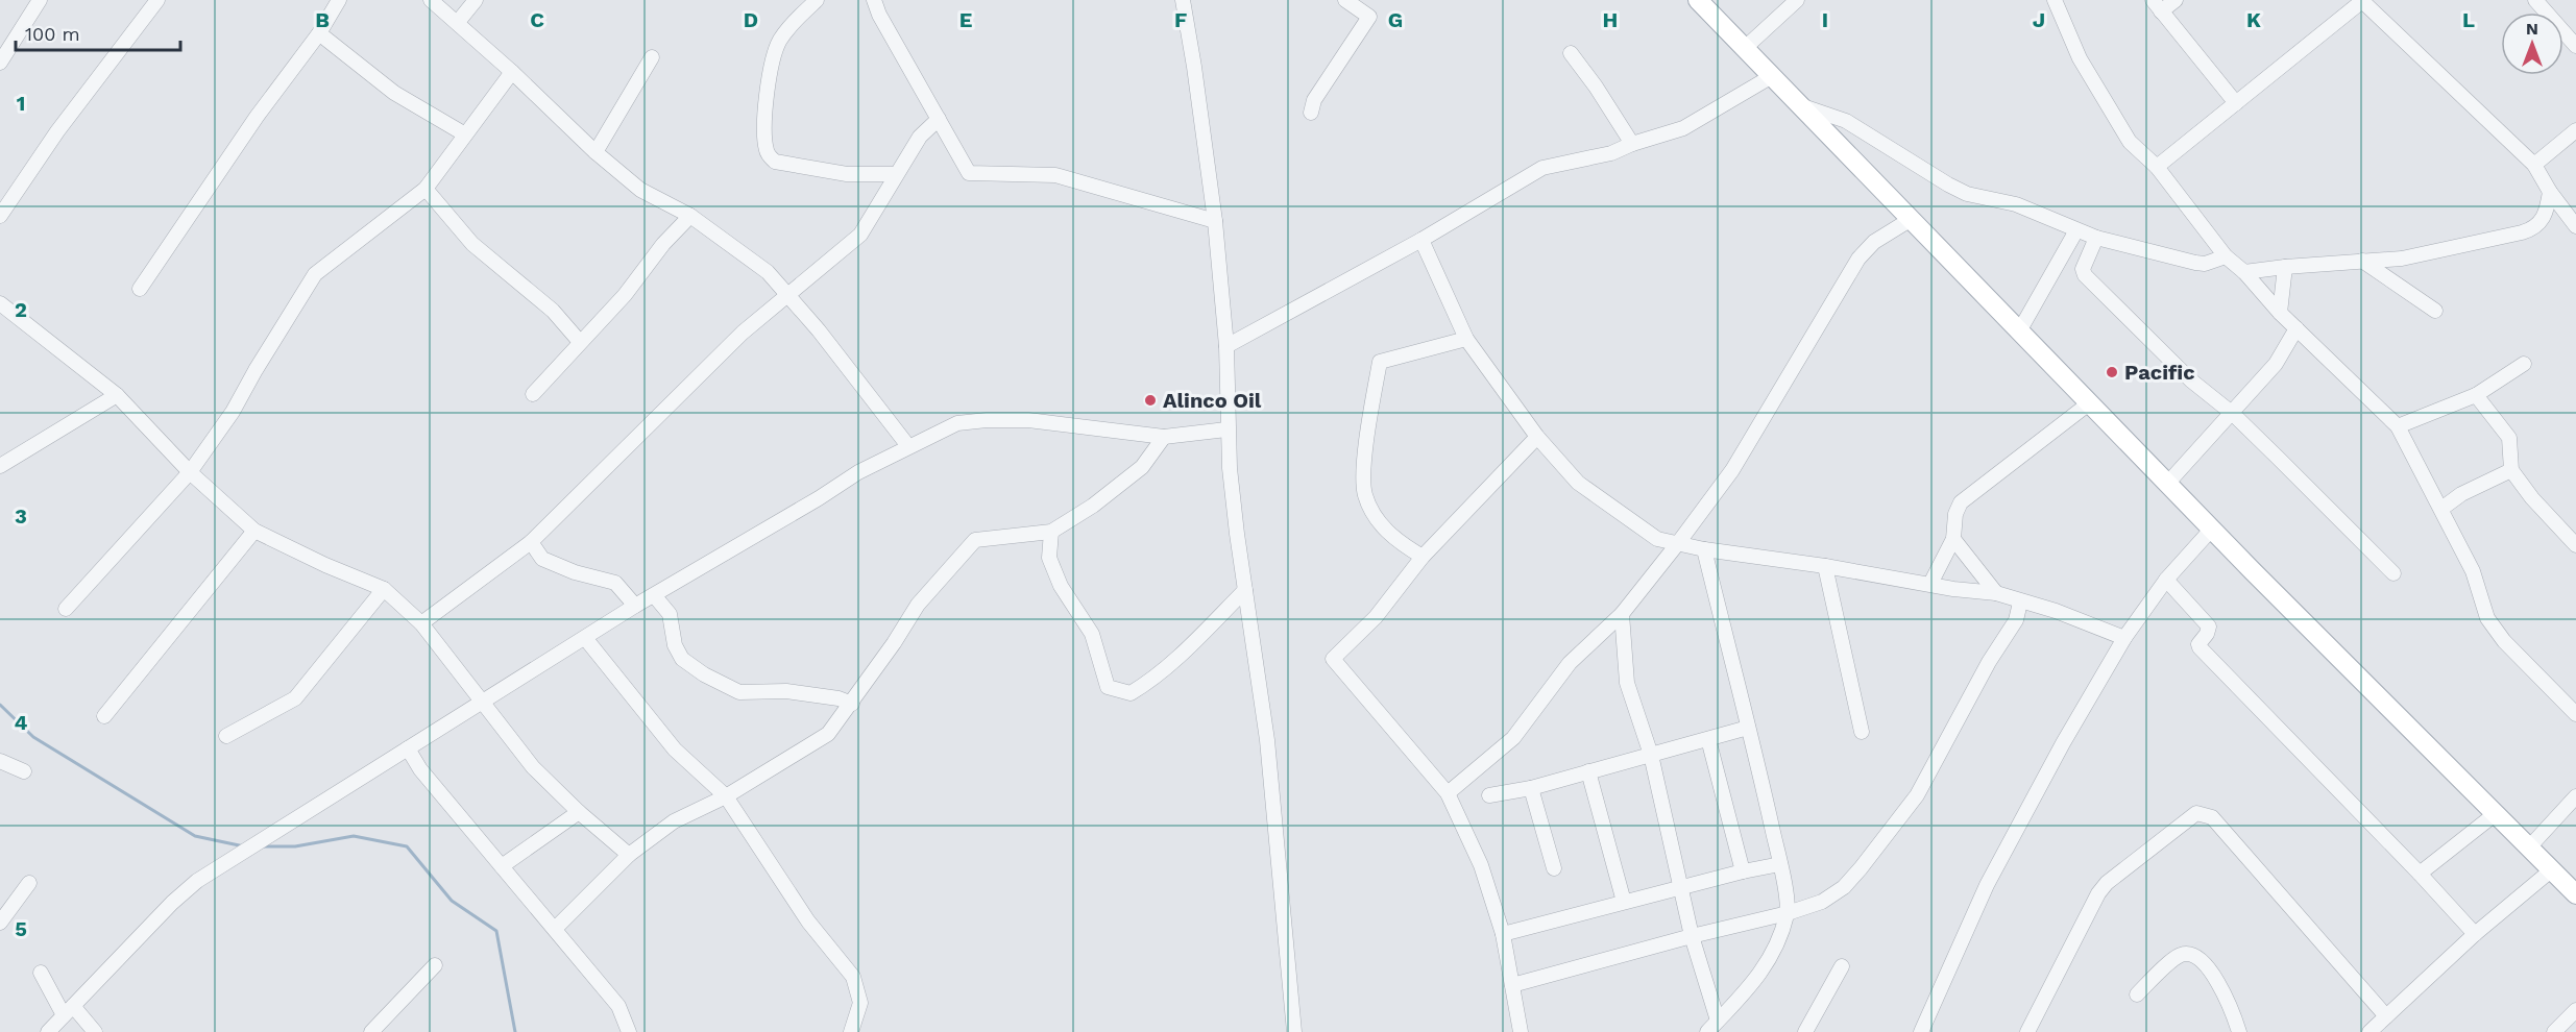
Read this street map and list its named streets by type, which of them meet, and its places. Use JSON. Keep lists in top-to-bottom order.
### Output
{
  "places": ["Pacific", "Alinco Oil"],
  "scale_bar": "100 m",
  "north": "top",
  "grid": {
    "columns": [
      "B",
      "C",
      "D",
      "E",
      "F",
      "G",
      "H",
      "I",
      "J",
      "K",
      "L"
    ],
    "rows": [
      "1",
      "2",
      "3",
      "4",
      "5"
    ]
  }
}
